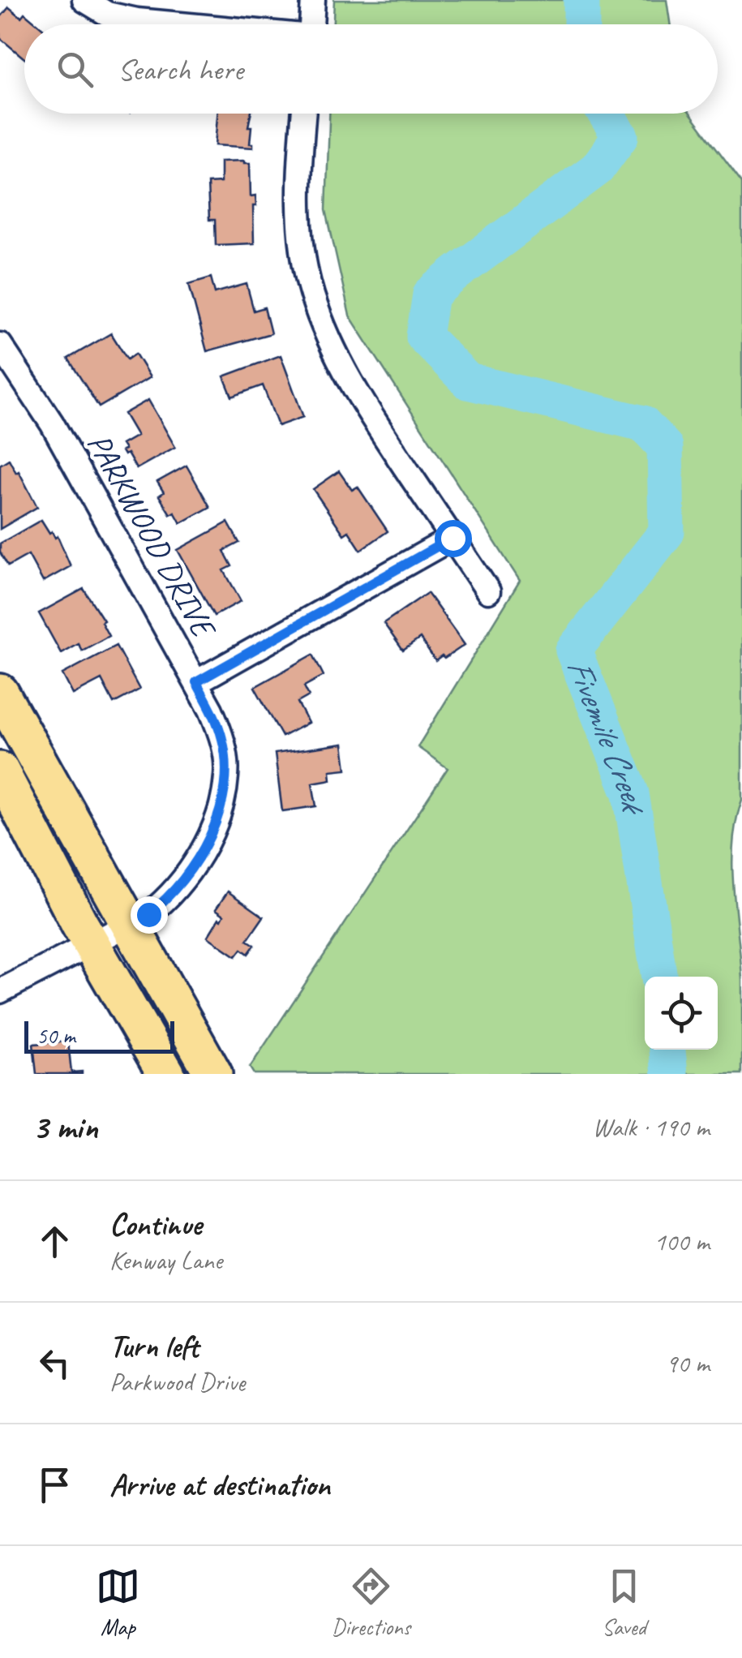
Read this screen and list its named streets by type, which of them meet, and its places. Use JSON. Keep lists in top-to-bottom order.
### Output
{
  "streets": {
    "street": ["PARKWOOD DRIVE"]
  },
  "water": ["Fivemile Creek"],
  "scale_bar": "50 m",
  "page": {
    "search": "Search here",
    "scale": "50 m",
    "heading": ["3 min", "Walk · 190 m"],
    "list": [
      ["Continue", "Kenway Lane", "100 m"],
      ["Turn left", "Parkwood Drive", "90 m"],
      "Arrive at destination"
    ],
    "nav": ["Map", "Directions", "Saved"]
  }
}
